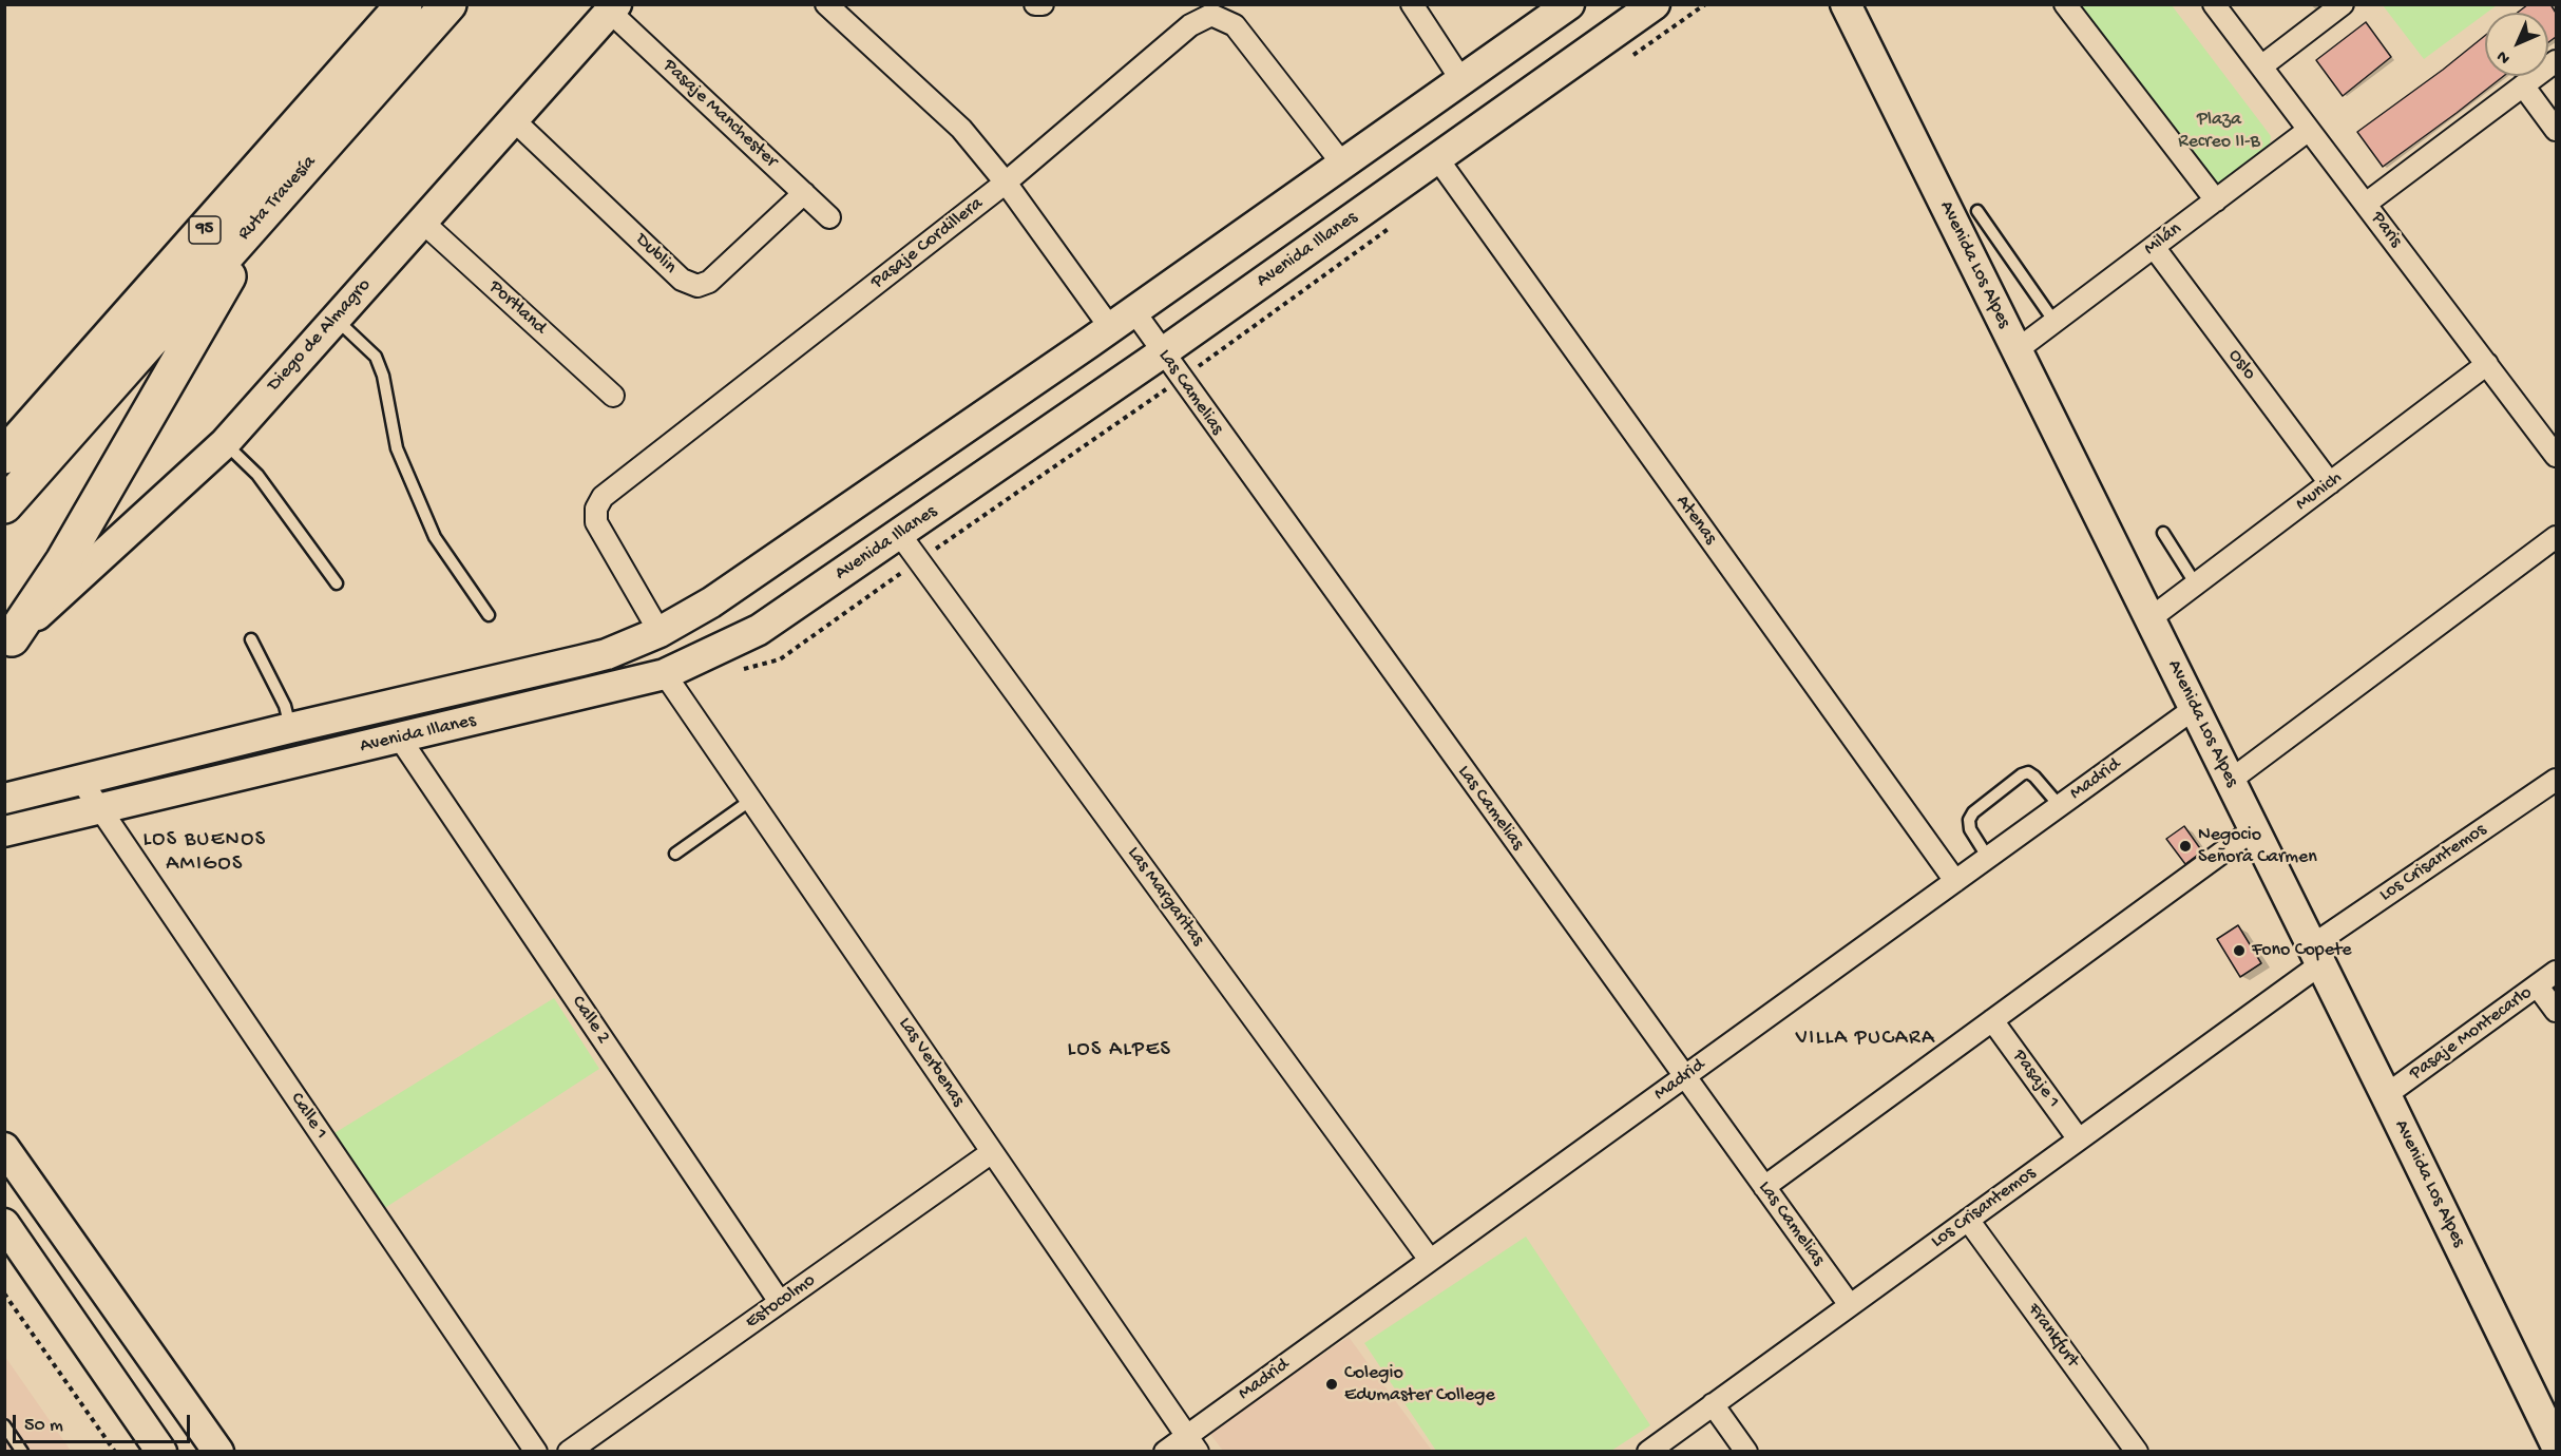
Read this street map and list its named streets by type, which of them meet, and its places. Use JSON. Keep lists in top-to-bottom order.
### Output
{
  "streets": {
    "highway": ["Ruta Travesía", "95"],
    "main road": ["Avenida Illanes", "Avenida Los Alpes", "Diego de Almagro"],
    "street": [
      "Pasaje Manchester",
      "Paris",
      "Milán",
      "Pasaje Cordillera",
      "Dublin",
      "Portland",
      "Oslo",
      "Las Camelias",
      "Munich",
      "Atenas",
      "Madrid",
      "Los Crisantemos",
      "Las Margaritas",
      "Calle 2",
      "Pasaje Montecarlo",
      "Las Verbenas",
      "Pasaje 1",
      "Calle 1",
      "Estocolmo",
      "Frankfurt"
    ]
  },
  "crossings": [
    ["Pasaje Manchester", "Dublin"],
    ["Pasaje Manchester", "Diego de Almagro"],
    ["Paris", "Milán"],
    ["Paris", "Munich"],
    ["Milán", "Avenida Los Alpes"],
    ["Milán", "Oslo"],
    ["Pasaje Cordillera", "Avenida Illanes"],
    ["Pasaje Cordillera", "Las Camelias"],
    ["Avenida Illanes", "Las Camelias"],
    ["Avenida Illanes", "Atenas"],
    ["Avenida Illanes", "Las Margaritas"],
    ["Avenida Illanes", "Calle 2"],
    ["Avenida Illanes", "Las Verbenas"],
    ["Avenida Illanes", "Calle 1"],
    ["Dublin", "Diego de Almagro"],
    ["Avenida Los Alpes", "Munich"],
    ["Avenida Los Alpes", "Madrid"],
    ["Avenida Los Alpes", "Los Crisantemos"],
    ["Avenida Los Alpes", "Pasaje Montecarlo"],
    ["Portland", "Diego de Almagro"],
    ["Oslo", "Munich"],
    ["Las Camelias", "Madrid"],
    ["Las Camelias", "Los Crisantemos"],
    ["Atenas", "Madrid"],
    ["Madrid", "Las Margaritas"],
    ["Madrid", "Las Verbenas"],
    ["Los Crisantemos", "Pasaje 1"],
    ["Los Crisantemos", "Frankfurt"],
    ["Calle 2", "Estocolmo"],
    ["Las Verbenas", "Estocolmo"]
  ],
  "districts": ["LOS BUENOS AMIGOS", "VILLA PUCARA", "LOS ALPES"],
  "parks": ["Plaza Recreo II-B"],
  "places": ["Negocio Señora Carmen", "Fono Copete", "Colegio Edumaster College"],
  "scale_bar": "50 m",
  "north": "bottom left"
}
